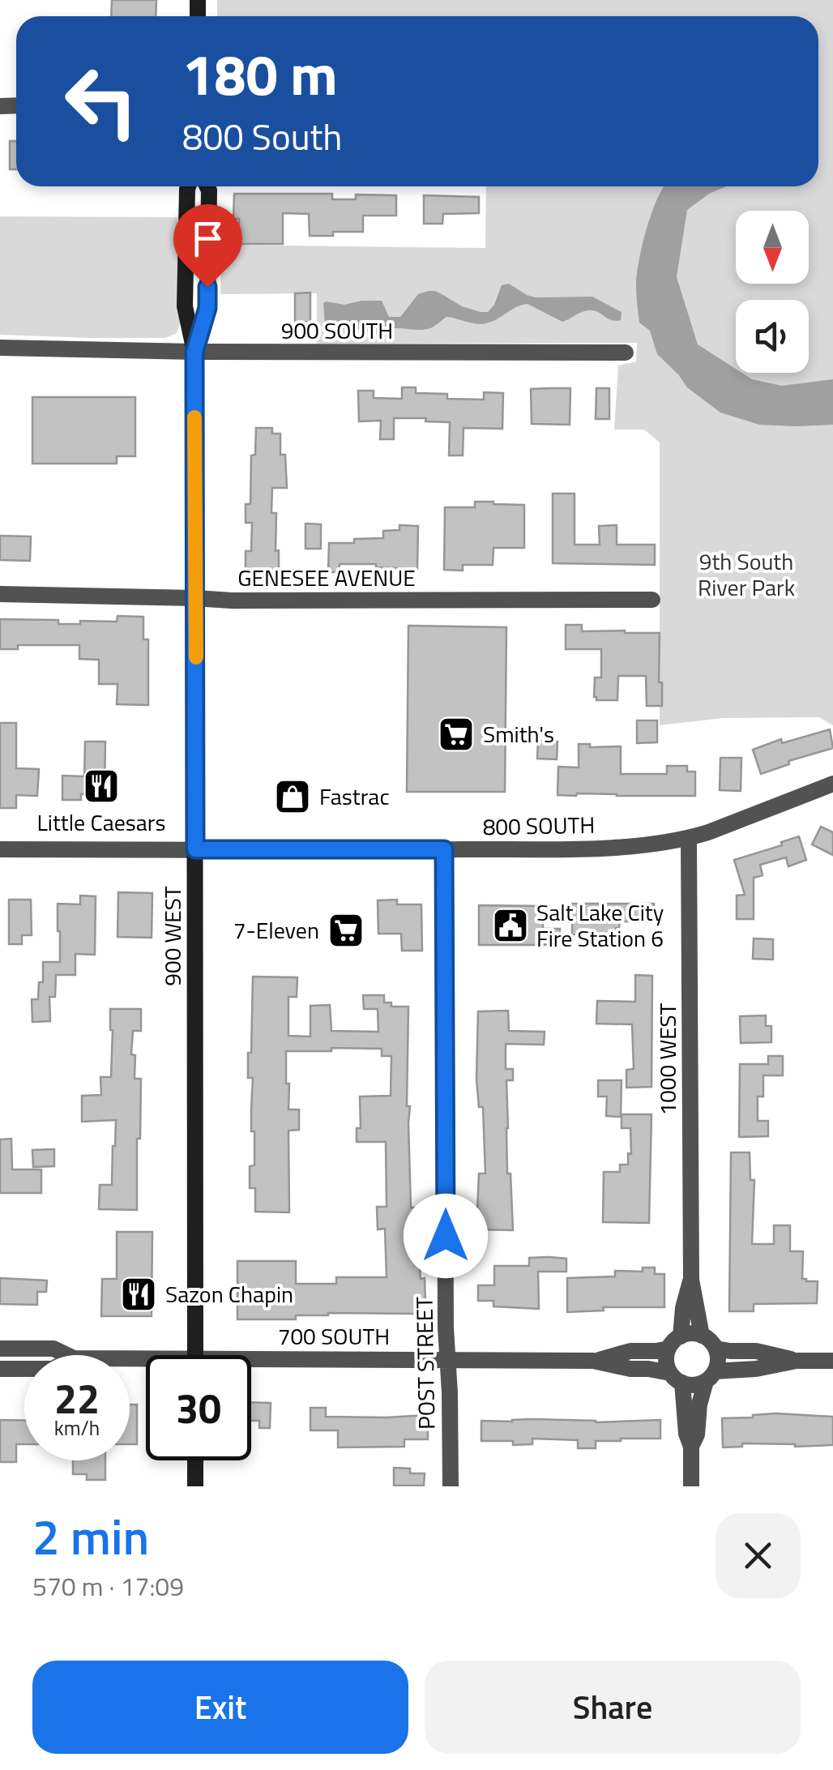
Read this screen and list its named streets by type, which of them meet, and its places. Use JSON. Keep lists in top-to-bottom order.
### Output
{
  "streets": {
    "main road": ["900 WEST"],
    "street": [
      "900 SOUTH",
      "GENESEE AVENUE",
      "800 SOUTH",
      "1000 WEST",
      "700 SOUTH",
      "POST STREET"
    ]
  },
  "crossings": [
    ["900 SOUTH", "900 WEST"],
    ["GENESEE AVENUE", "900 WEST"],
    ["800 SOUTH", "900 WEST"],
    ["800 SOUTH", "1000 WEST"],
    ["800 SOUTH", "POST STREET"],
    ["1000 WEST", "700 SOUTH"],
    ["700 SOUTH", "POST STREET"]
  ],
  "parks": ["9th South River Park"],
  "places": {
    "supermarket": ["Smith's", "7-Eleven"],
    "restaurant": ["Little Caesars", "Sazon Chapin"],
    "shop": ["Fastrac"],
    "public building": ["Salt Lake City Fire Station 6"]
  },
  "north": "bottom",
  "page": {
    "turn": ["180 m", "800 South"],
    "speed": "22 km/h",
    "limit": "30",
    "heading": ["2 min", "570 m · 17:09"],
    "buttons": ["Exit", "Share"]
  }
}
